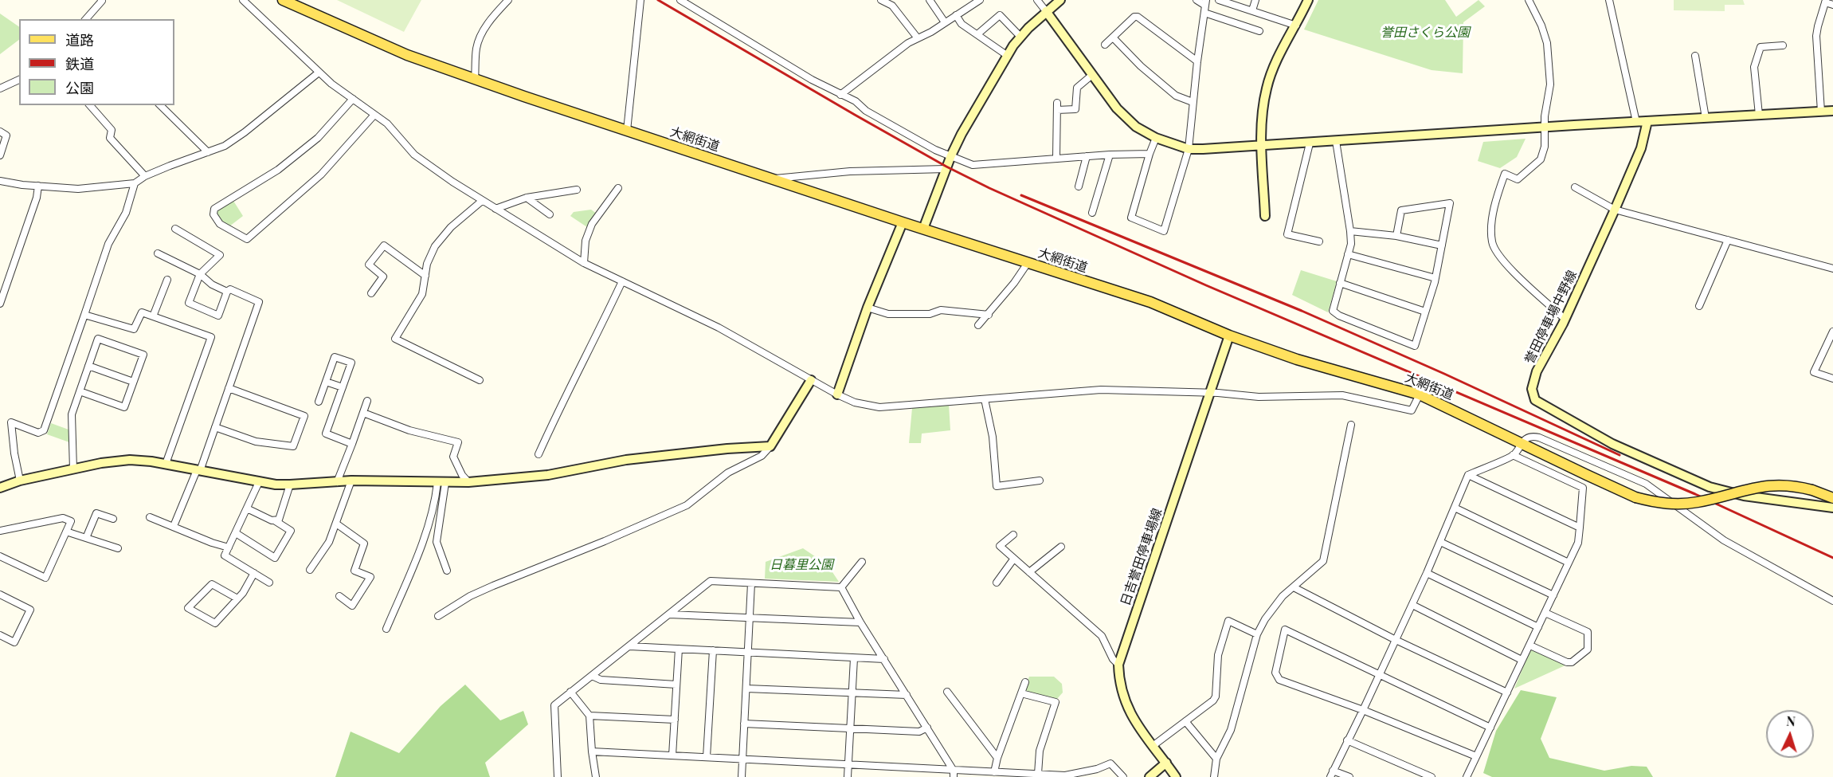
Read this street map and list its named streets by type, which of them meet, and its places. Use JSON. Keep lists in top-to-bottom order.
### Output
{
  "streets": {
    "main road": ["大網街道"],
    "street": ["誉田停車場中野線", "日吉誉田停車場線"]
  },
  "crossings": [
    ["大網街道", "日吉誉田停車場線"]
  ],
  "parks": ["誉田さくら公園", "日暮里公園"],
  "legend": ["道路", "鉄道", "公園"],
  "north": "top"
}
